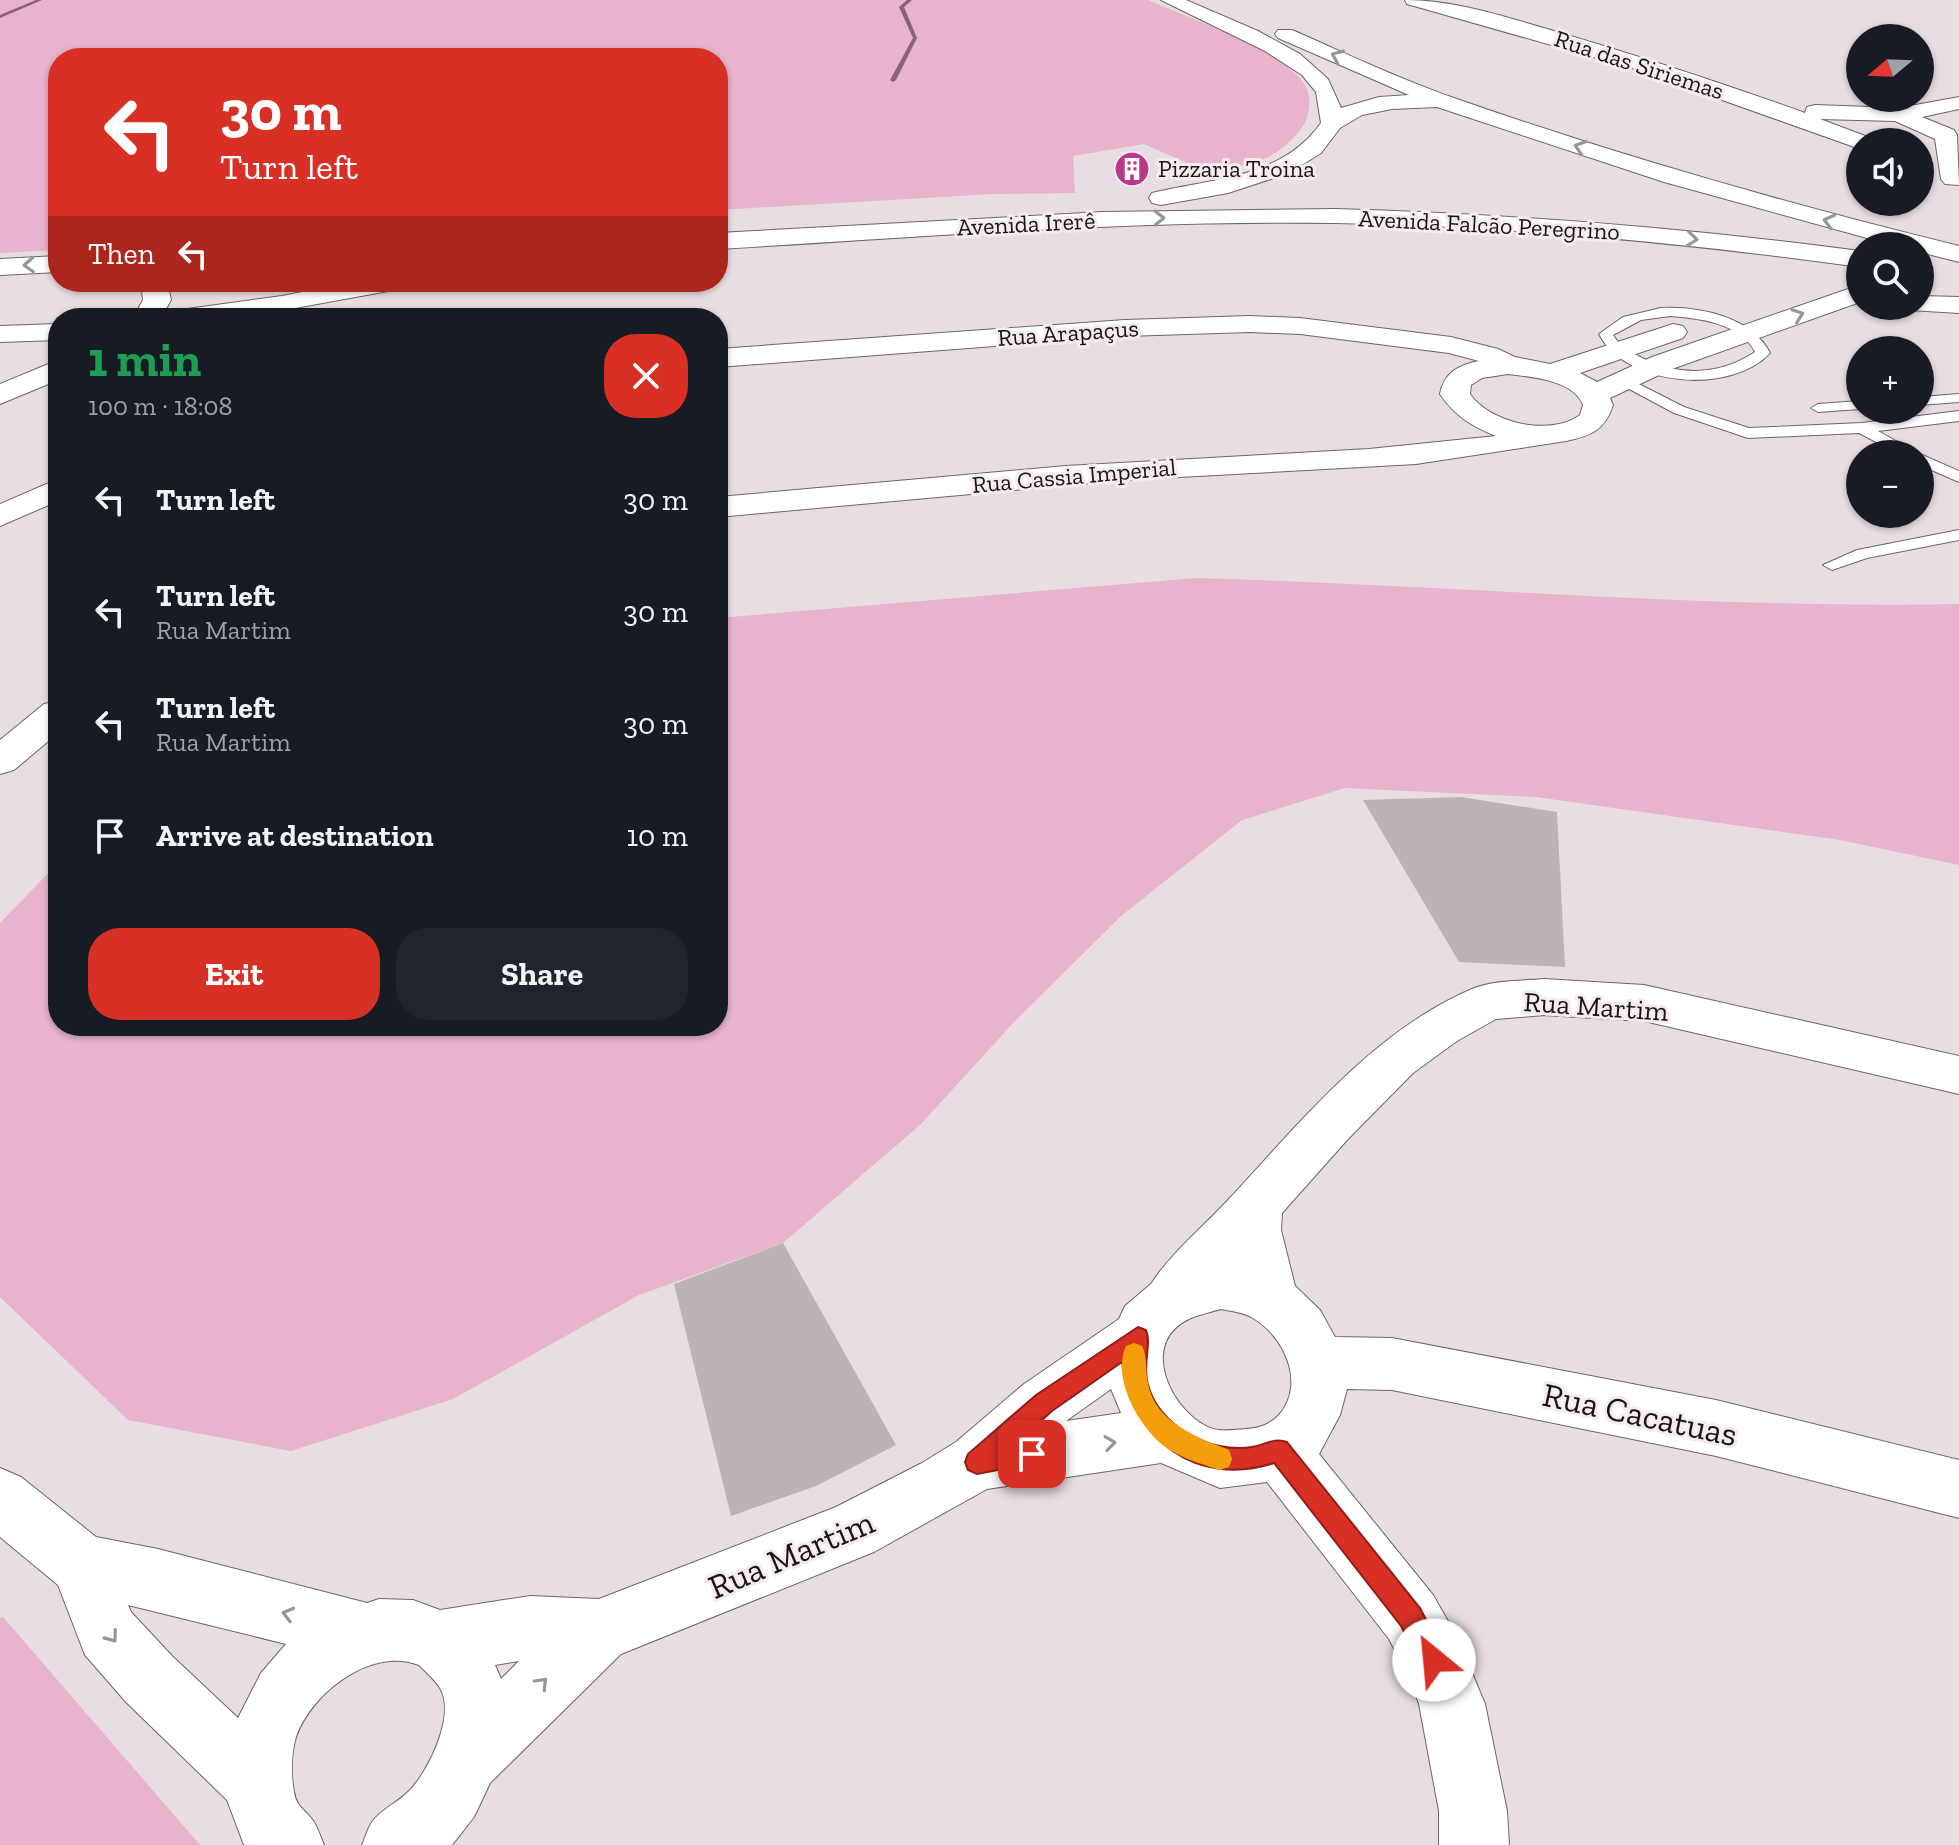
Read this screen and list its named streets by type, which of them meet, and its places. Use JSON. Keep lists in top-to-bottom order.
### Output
{
  "streets": {
    "street": [
      "Rua das Siriemas",
      "Avenida Irerê",
      "Avenida Falcão Peregrino",
      "Rua Arapaçus",
      "Rua Cassia Imperial",
      "Rua Martim",
      "Rua Cacatuas"
    ]
  },
  "crossings": [
    ["Avenida Irerê", "Avenida Falcão Peregrino"],
    ["Rua Martim", "Rua Cacatuas"]
  ],
  "places": {
    "building": ["Pizzaria Troina"]
  },
  "north": "left",
  "page": {
    "map_buttons": ["+", "−"],
    "turn": ["30 m", "Turn left"],
    "then": "Then",
    "heading": ["1 min", "100 m · 18:08"],
    "list": [
      {
        "name": "Turn left",
        "value": "30 m"
      },
      {
        "name": "Turn left",
        "note": "Rua Martim",
        "value": "30 m"
      },
      {
        "name": "Turn left",
        "note": "Rua Martim",
        "value": "30 m"
      },
      {
        "name": "Arrive at destination",
        "value": "10 m"
      }
    ],
    "buttons": ["Exit", "Share"]
  }
}
